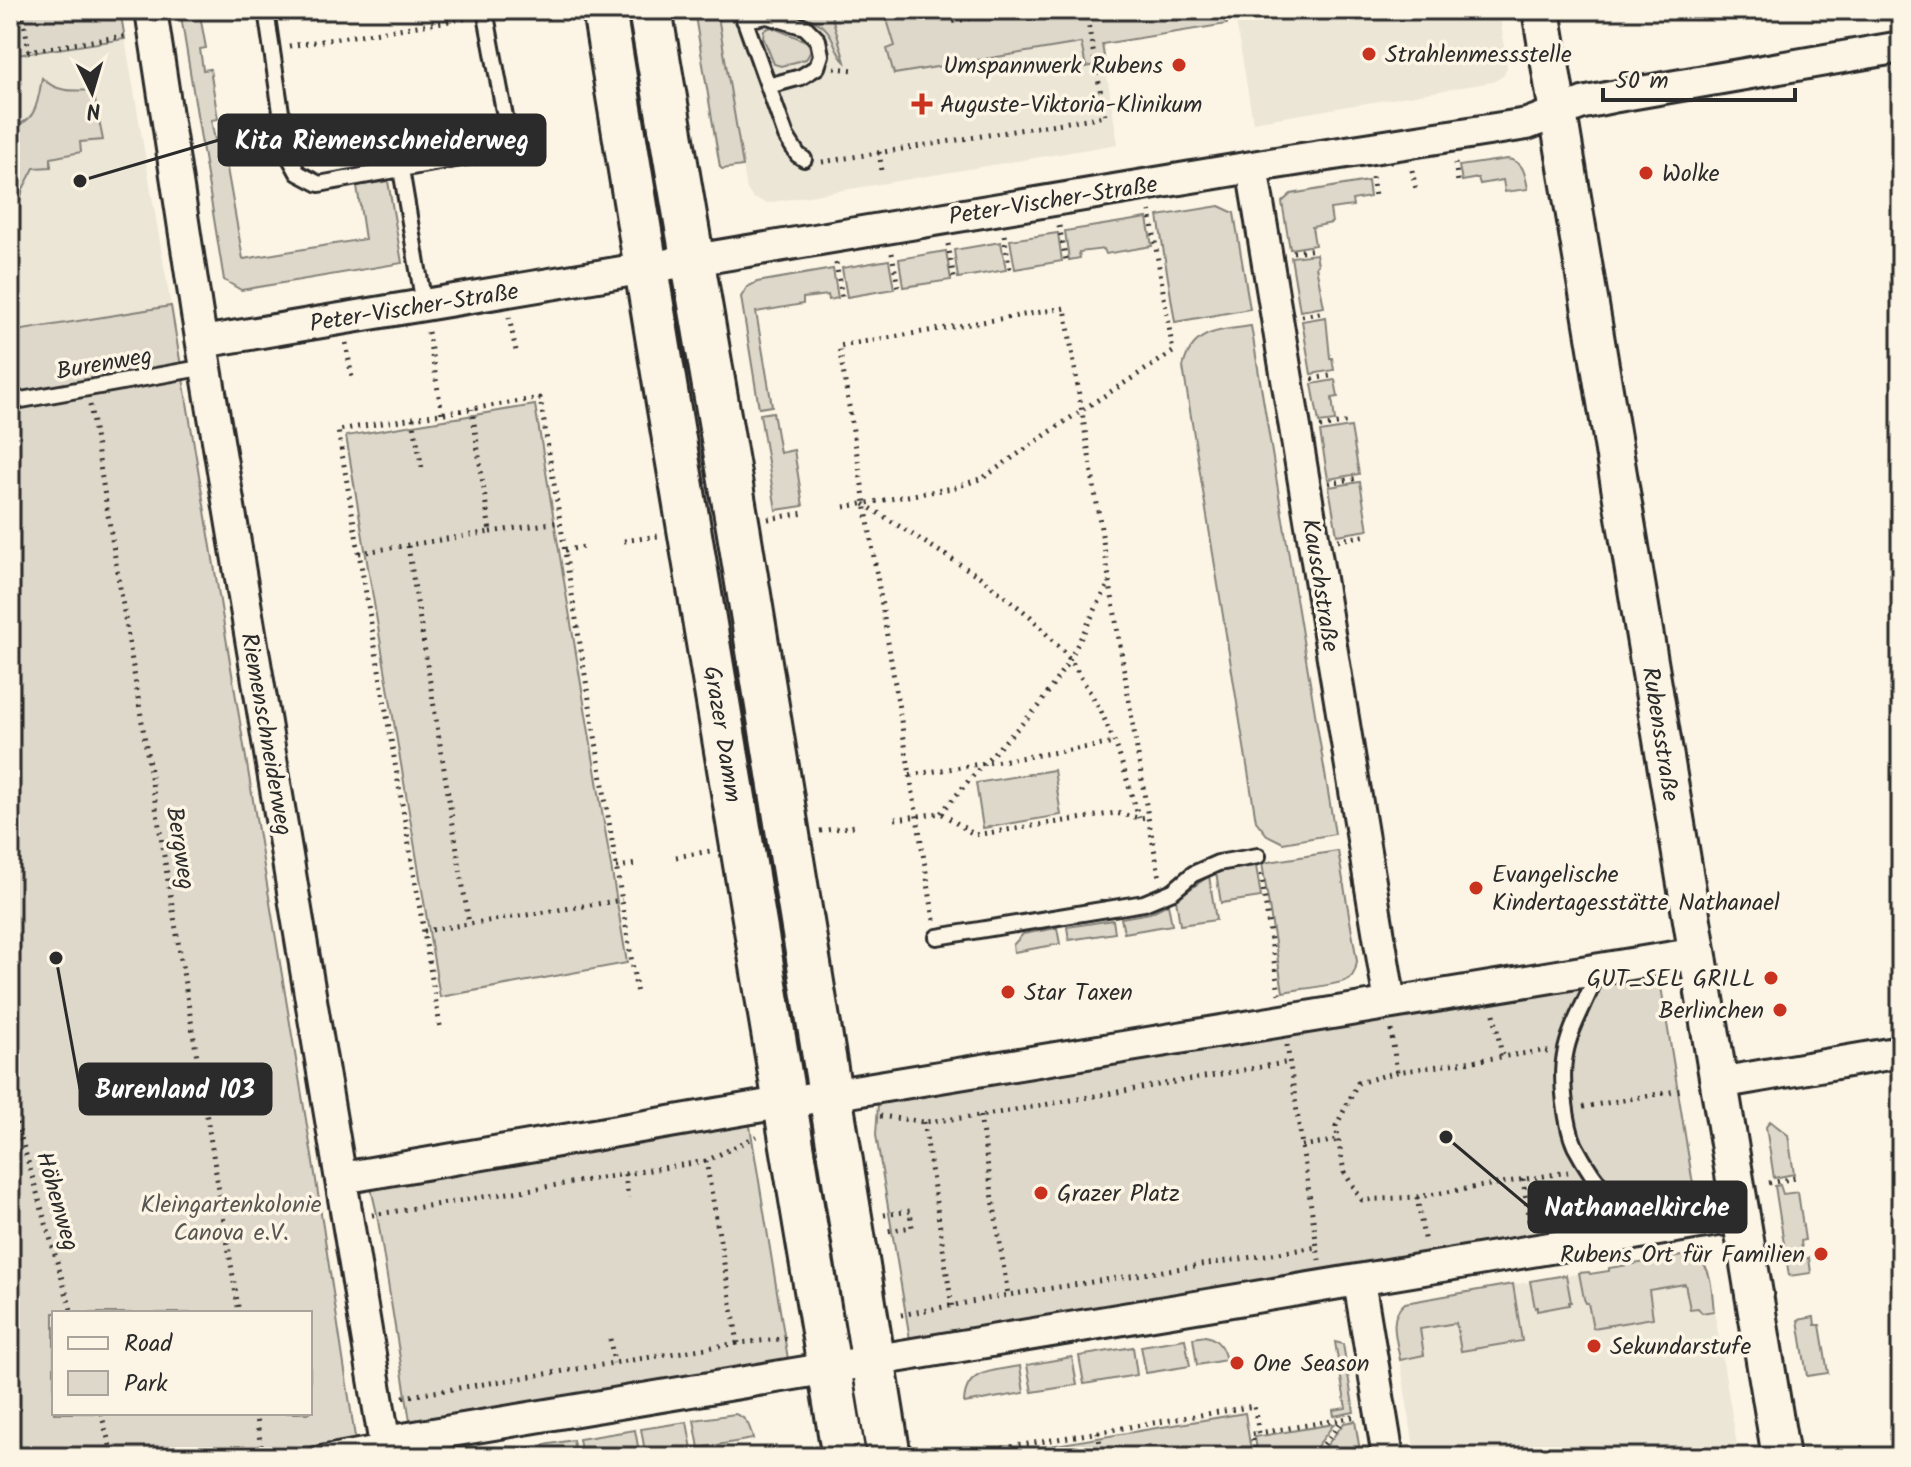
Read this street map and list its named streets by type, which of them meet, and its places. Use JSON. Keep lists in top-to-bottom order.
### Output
{
  "streets": {
    "main road": ["Grazer Damm"],
    "street": [
      "Peter-Vischer-Straße",
      "Kauschstraße",
      "Riemenschneiderweg",
      "Rubensstraße"
    ],
    "lane": ["Burenweg"],
    "path": ["Bergweg", "Höhenweg"]
  },
  "crossings": [
    ["Peter-Vischer-Straße", "Burenweg"],
    ["Peter-Vischer-Straße", "Kauschstraße"],
    ["Peter-Vischer-Straße", "Riemenschneiderweg"],
    ["Peter-Vischer-Straße", "Grazer Damm"],
    ["Peter-Vischer-Straße", "Rubensstraße"],
    ["Burenweg", "Riemenschneiderweg"],
    ["Burenweg", "Bergweg"]
  ],
  "parks": ["Kleingartenkolonie Canova e.V."],
  "places": {
    "other": [
      "Strahlenmessstelle",
      "Umspannwerk Rubens",
      "Wolke",
      "Kita Riemenschneiderweg",
      "Evangelische Kindertagesstätte Nathanael",
      "Burenland 103",
      "GUT_SEL GRILL",
      "Star Taxen",
      "Berlinchen",
      "Nathanaelkirche",
      "Grazer Platz",
      "Rubens Ort für Familien",
      "Sekundarstufe",
      "One Season"
    ],
    "health": ["Auguste-Viktoria-Klinikum"]
  },
  "legend": ["Road", "Park"],
  "scale_bar": "50 m",
  "north": "bottom"
}
